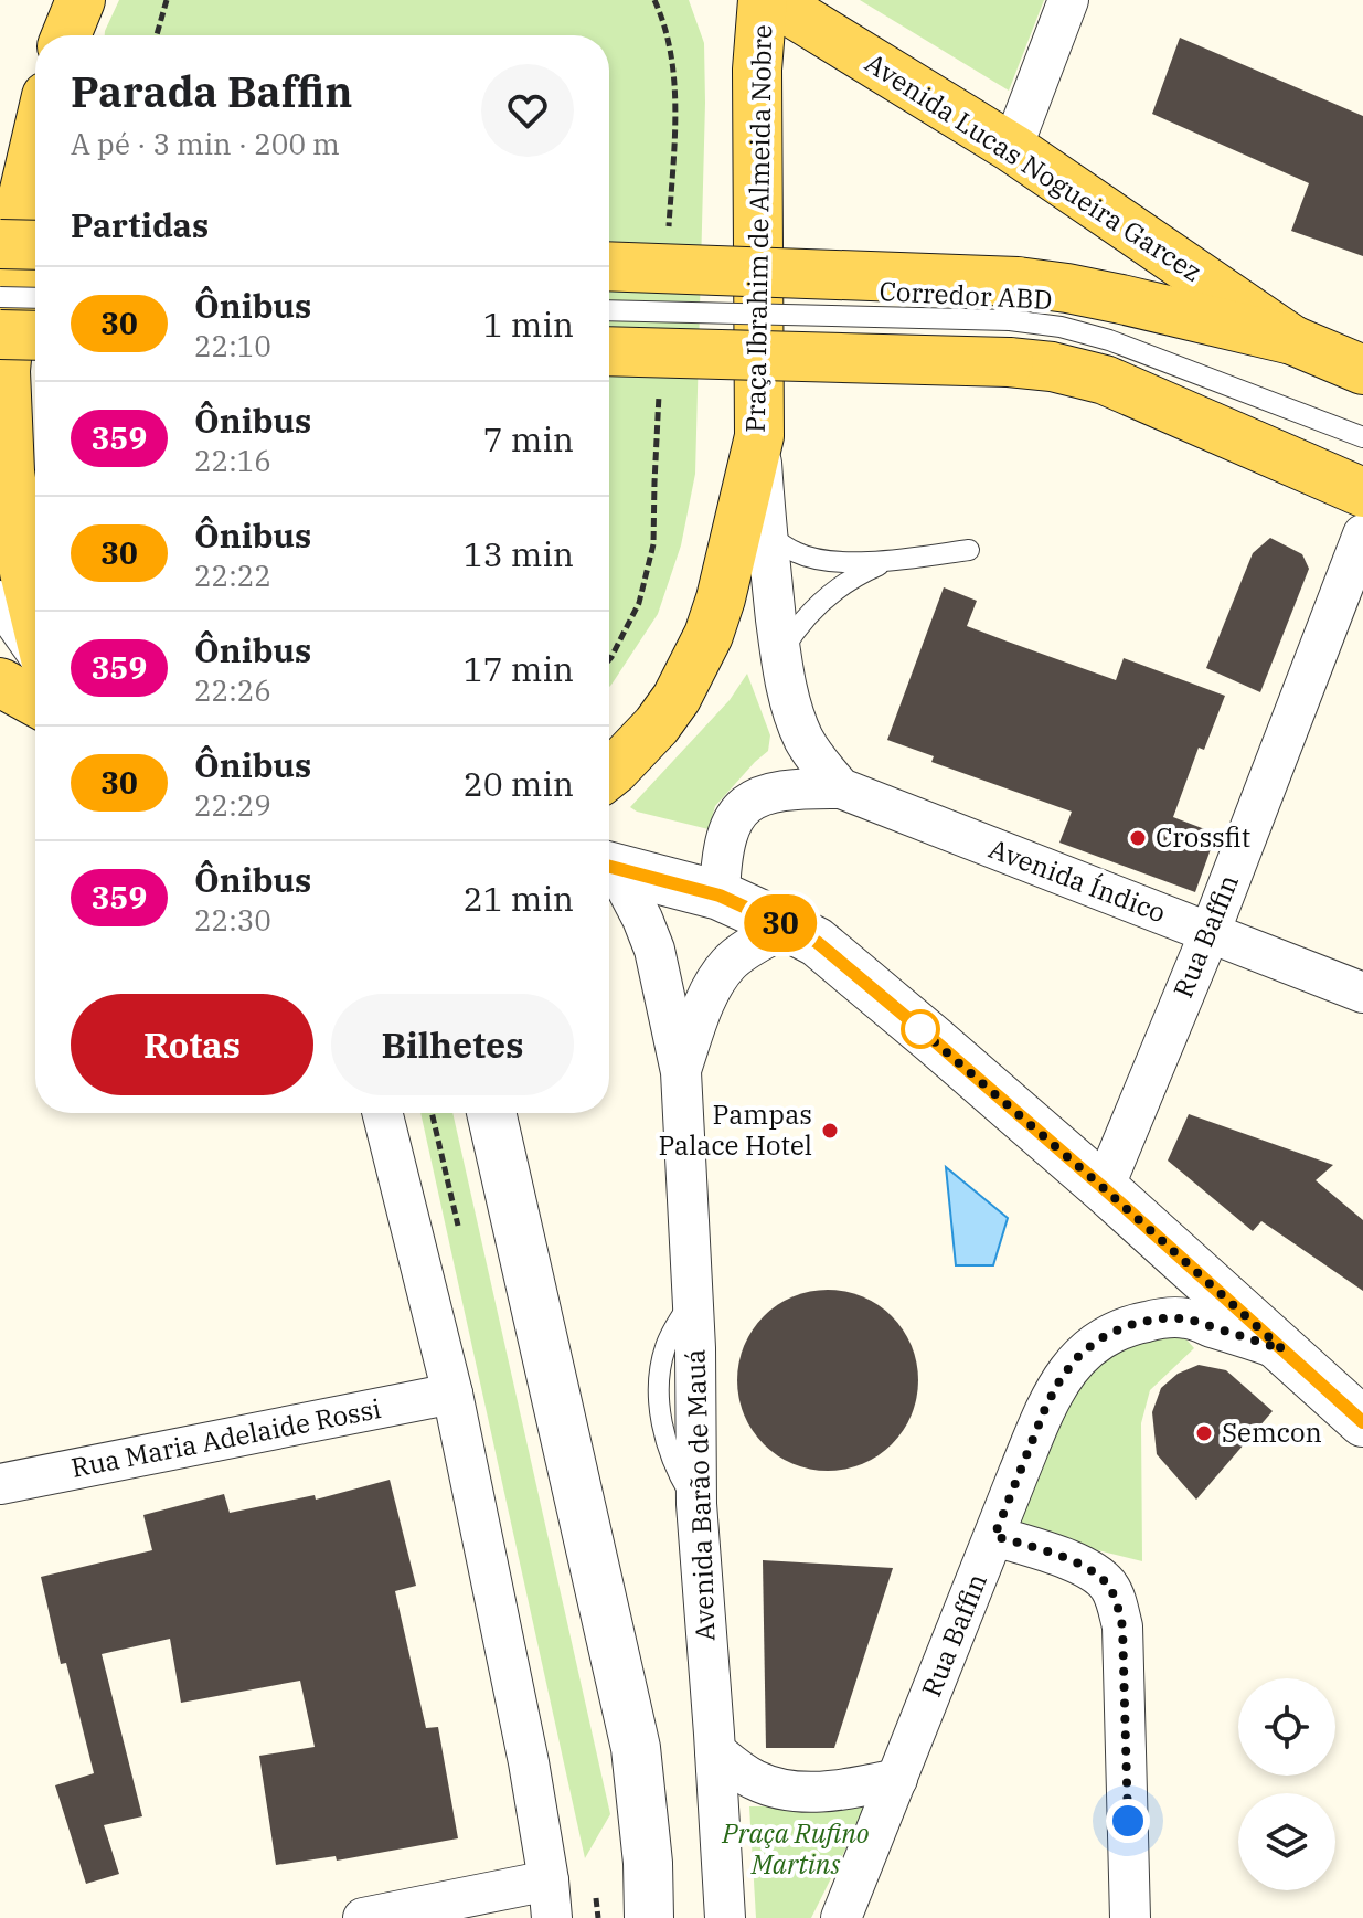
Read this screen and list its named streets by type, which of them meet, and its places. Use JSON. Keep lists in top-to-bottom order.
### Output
{
  "streets": {
    "main road": ["Avenida Lucas Nogueira Garcez", "Praça Ibrahim de Almeida Nobre"],
    "street": [
      "Avenida Índico",
      "Rua Baffin",
      "Rua Maria Adelaide Rossi",
      "Avenida Barão de Mauá"
    ],
    "lane": ["Corredor ABD"]
  },
  "crossings": [
    ["Avenida Lucas Nogueira Garcez", "Corredor ABD"],
    ["Praça Ibrahim de Almeida Nobre", "Avenida Índico"],
    ["Avenida Índico", "Rua Baffin"]
  ],
  "parks": ["Praça Rufino Martins"],
  "places": ["Crossfit", "Pampas Palace Hotel", "Semcon"],
  "lines": ["bus line 30"],
  "page": {
    "on_map": "30",
    "heading": [
      ["Parada Baffin", "A pé · 3 min · 200 m"],
      "Partidas"
    ],
    "list": [
      {
        "mark": "30",
        "name": "Ônibus",
        "note": "22:10",
        "value": "1 min"
      },
      {
        "mark": "359",
        "name": "Ônibus",
        "note": "22:16",
        "value": "7 min"
      },
      {
        "mark": "30",
        "name": "Ônibus",
        "note": "22:22",
        "value": "13 min"
      },
      {
        "mark": "359",
        "name": "Ônibus",
        "note": "22:26",
        "value": "17 min"
      },
      {
        "mark": "30",
        "name": "Ônibus",
        "note": "22:29",
        "value": "20 min"
      },
      {
        "mark": "359",
        "name": "Ônibus",
        "note": "22:30",
        "value": "21 min"
      }
    ],
    "buttons": ["Rotas", "Bilhetes"]
  }
}
